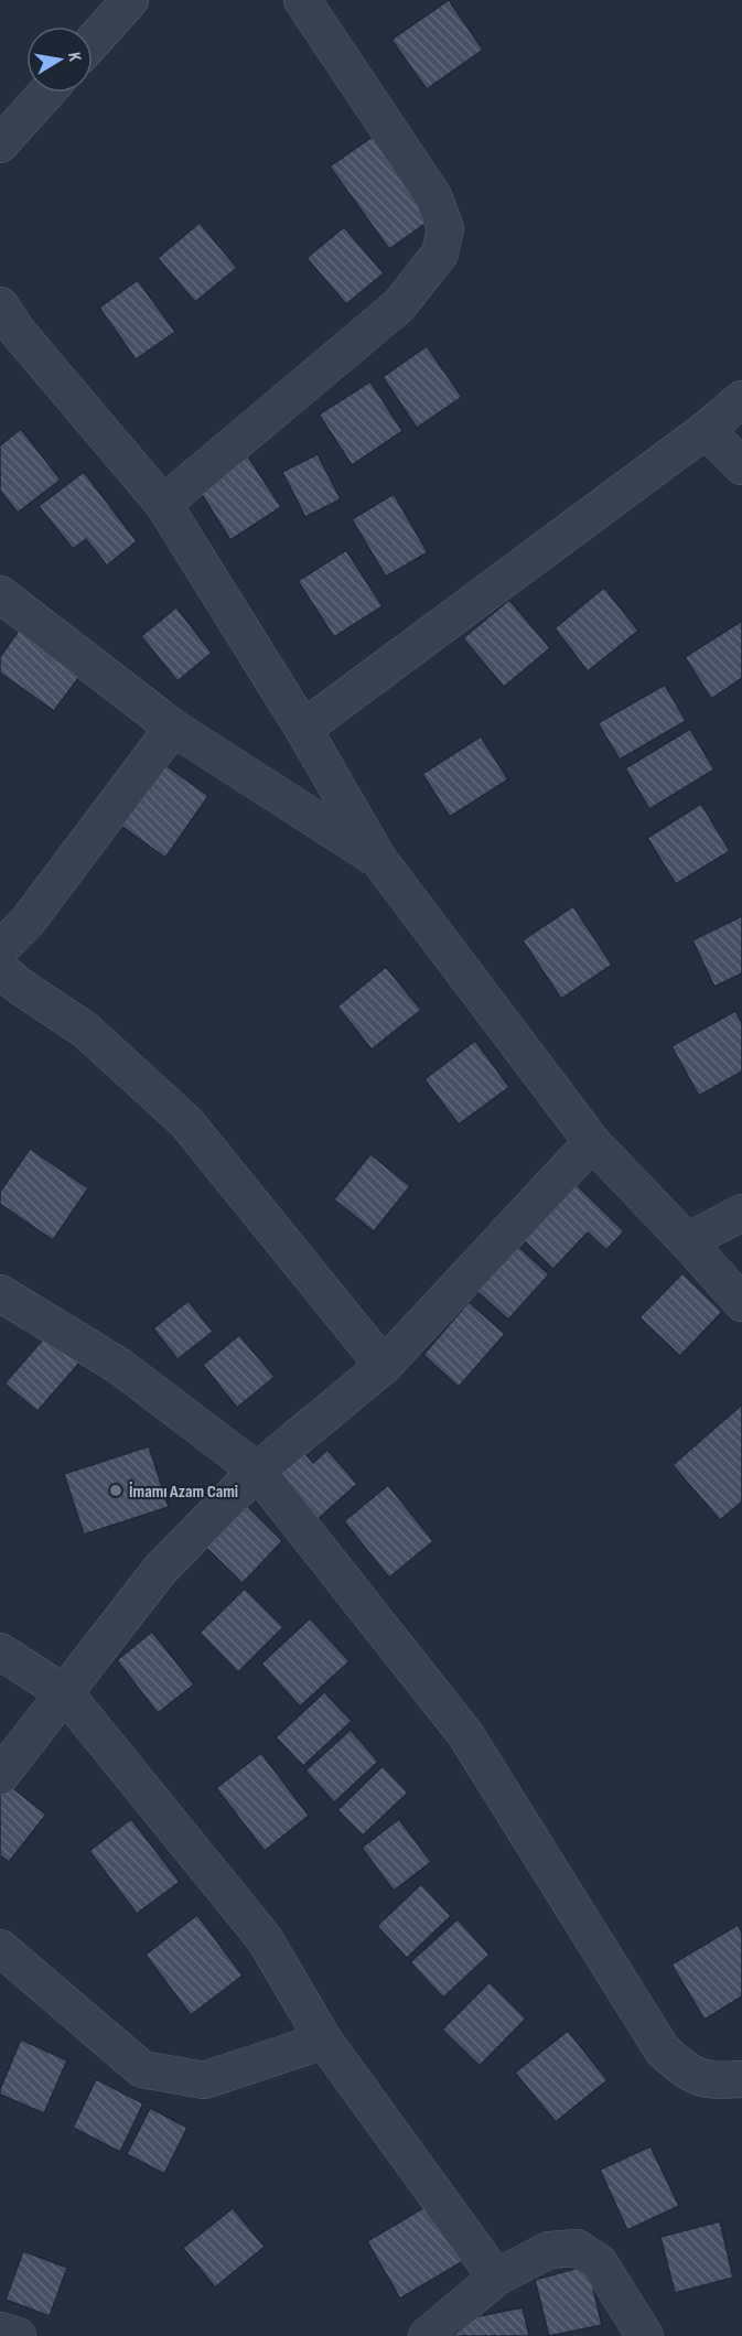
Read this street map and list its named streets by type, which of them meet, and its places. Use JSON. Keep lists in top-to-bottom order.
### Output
{
  "places": ["İmamı Azam Cami"],
  "north": "right"
}
